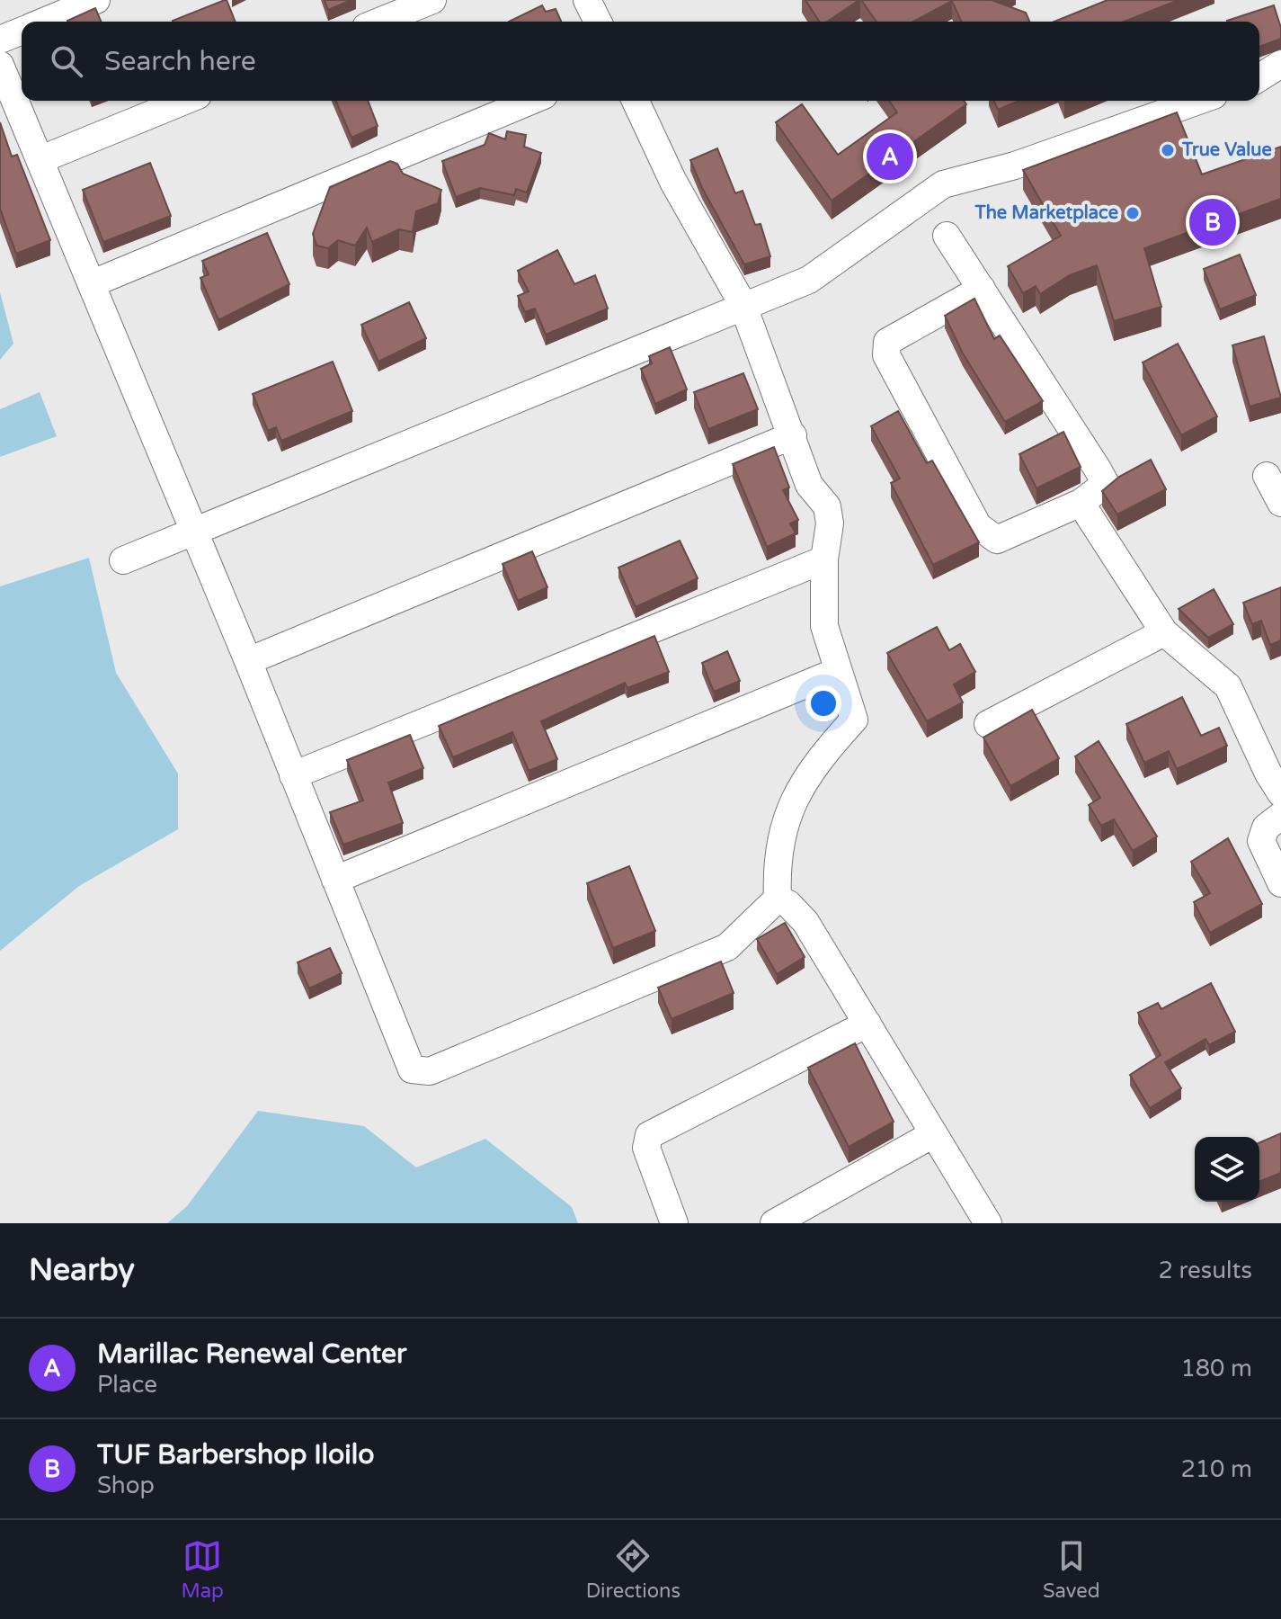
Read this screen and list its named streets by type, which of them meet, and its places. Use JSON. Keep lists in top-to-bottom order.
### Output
{
  "places": ["True Value", "The Marketplace"],
  "page": {
    "search": "Search here",
    "pins": ["A", "B"],
    "heading": ["Nearby", "2 results"],
    "list": [
      {
        "mark": "A",
        "name": "Marillac Renewal Center",
        "note": "Place",
        "value": "180 m"
      },
      {
        "mark": "B",
        "name": "TUF Barbershop Iloilo",
        "note": "Shop",
        "value": "210 m"
      }
    ],
    "nav": ["Map", "Directions", "Saved"]
  }
}
